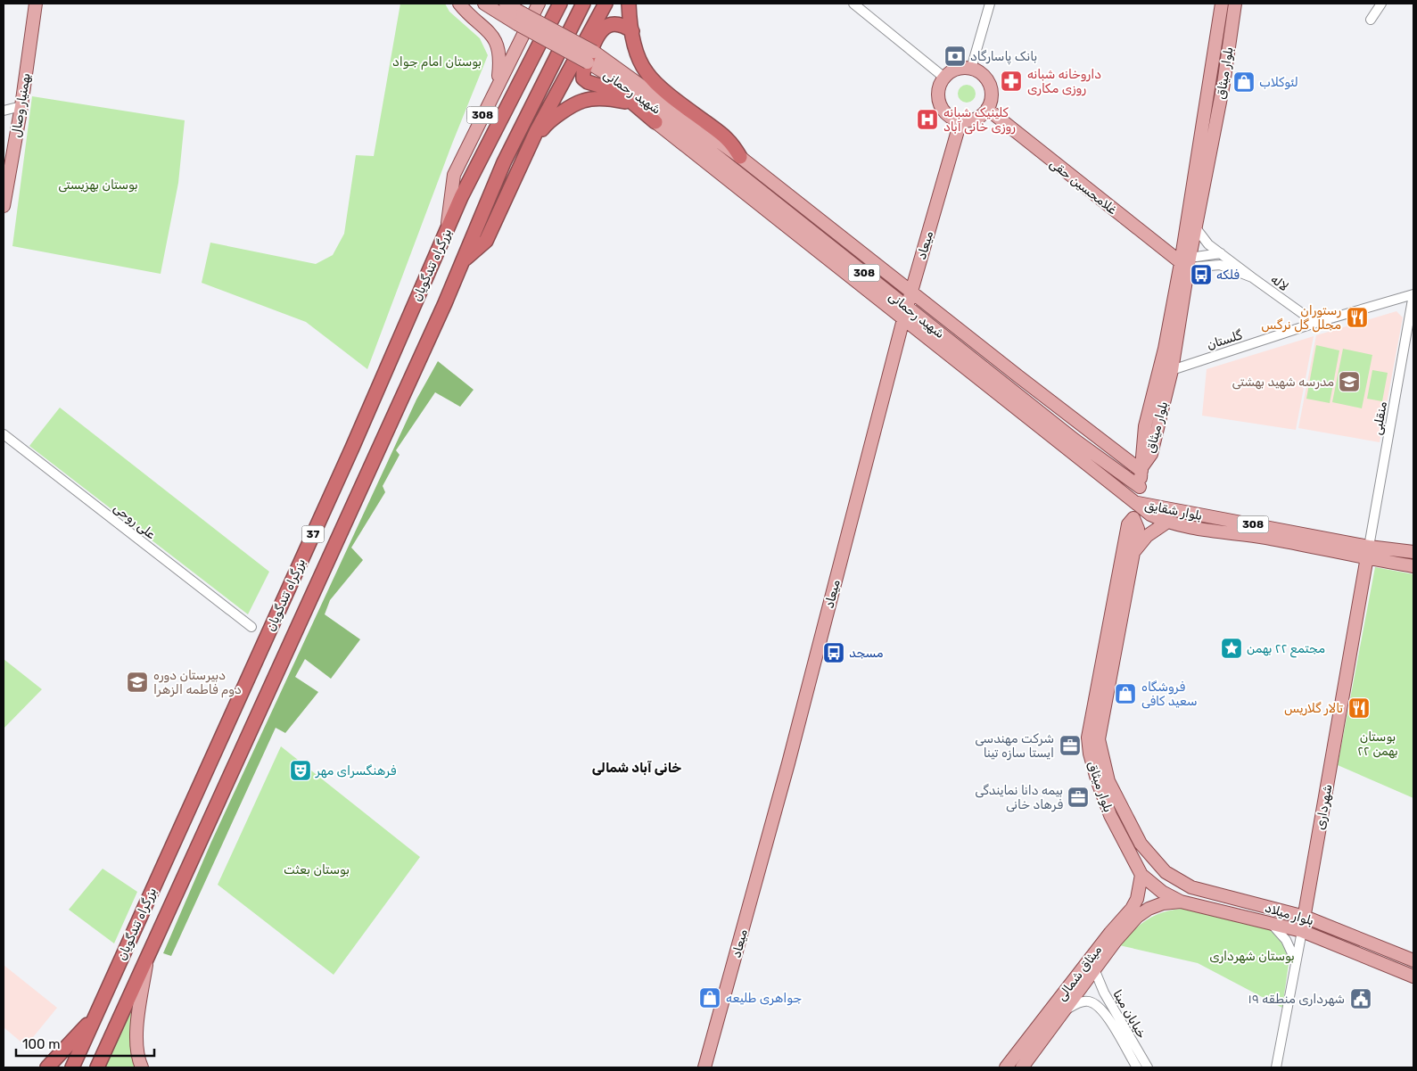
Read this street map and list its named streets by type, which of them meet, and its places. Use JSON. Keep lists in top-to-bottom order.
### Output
{
  "streets": {
    "highway": ["بزرگراه تندگویان", "37"],
    "main road": [
      "بلوار میثاق",
      "شهید رحمانی",
      "بهمنیار وصال",
      "308",
      "غلامحسین حقی",
      "میعاد",
      "بلوار شقایق",
      "شهرداری",
      "بلوار میلاد",
      "میثاق شمالی"
    ],
    "street": [
      "لاله",
      "گلستان",
      "منقلبی",
      "علی روحی",
      "خیابان مینا"
    ]
  },
  "crossings": [
    ["بلوار میثاق", "شهید رحمانی"],
    ["بلوار میثاق", "غلامحسین حقی"],
    ["بلوار میثاق", "گلستان"],
    ["بلوار میثاق", "بلوار میلاد"],
    ["بلوار میثاق", "میثاق شمالی"],
    ["شهید رحمانی", "308"],
    ["شهید رحمانی", "میعاد"],
    ["شهید رحمانی", "بلوار شقایق"],
    ["308", "بزرگراه تندگویان"],
    ["غلامحسین حقی", "میعاد"],
    ["لاله", "گلستان"],
    ["گلستان", "منقلبی"],
    ["منقلبی", "بلوار شقایق"],
    ["منقلبی", "شهرداری"],
    ["بلوار شقایق", "شهرداری"],
    ["شهرداری", "بلوار میلاد"],
    ["بلوار میلاد", "میثاق شمالی"],
    ["میثاق شمالی", "خیابان مینا"]
  ],
  "districts": ["خانی آباد شمالی"],
  "parks": [
    "بوستان امام جواد",
    "بوستان بهزیستی",
    "بوستان ۲۲ بهمن",
    "بوستان بعثت",
    "بوستان شهرداری"
  ],
  "places": {
    "bank": ["بانک پاسارگاد"],
    "pharmacy": ["داروخانه شبانه روزی مکاری"],
    "shop": ["لئوکلاب", "فروشگاه سعید کافی", "جواهری طلیعه"],
    "hospital": ["کلینیک شبانه روزی خانی آباد"],
    "bus stop": ["فلکه", "مسجد"],
    "restaurant": ["رستوران مجلل گل نرگس", "تالار گلاریس"],
    "school or university": ["مدرسه شهید بهشتی", "دبیرستان دوره دوم فاطمه الزهرا"],
    "place": ["مجتمع ۲۲ بهمن"],
    "office": ["شرکت مهندسی ایستا سازه تینا", "بیمه دانا نمایندگی فرهاد خانی"],
    "theatre": ["فرهنگسرای مهر"],
    "public building": ["شهرداری منطقه ۱۹"]
  },
  "scale_bar": "100 m"
}
